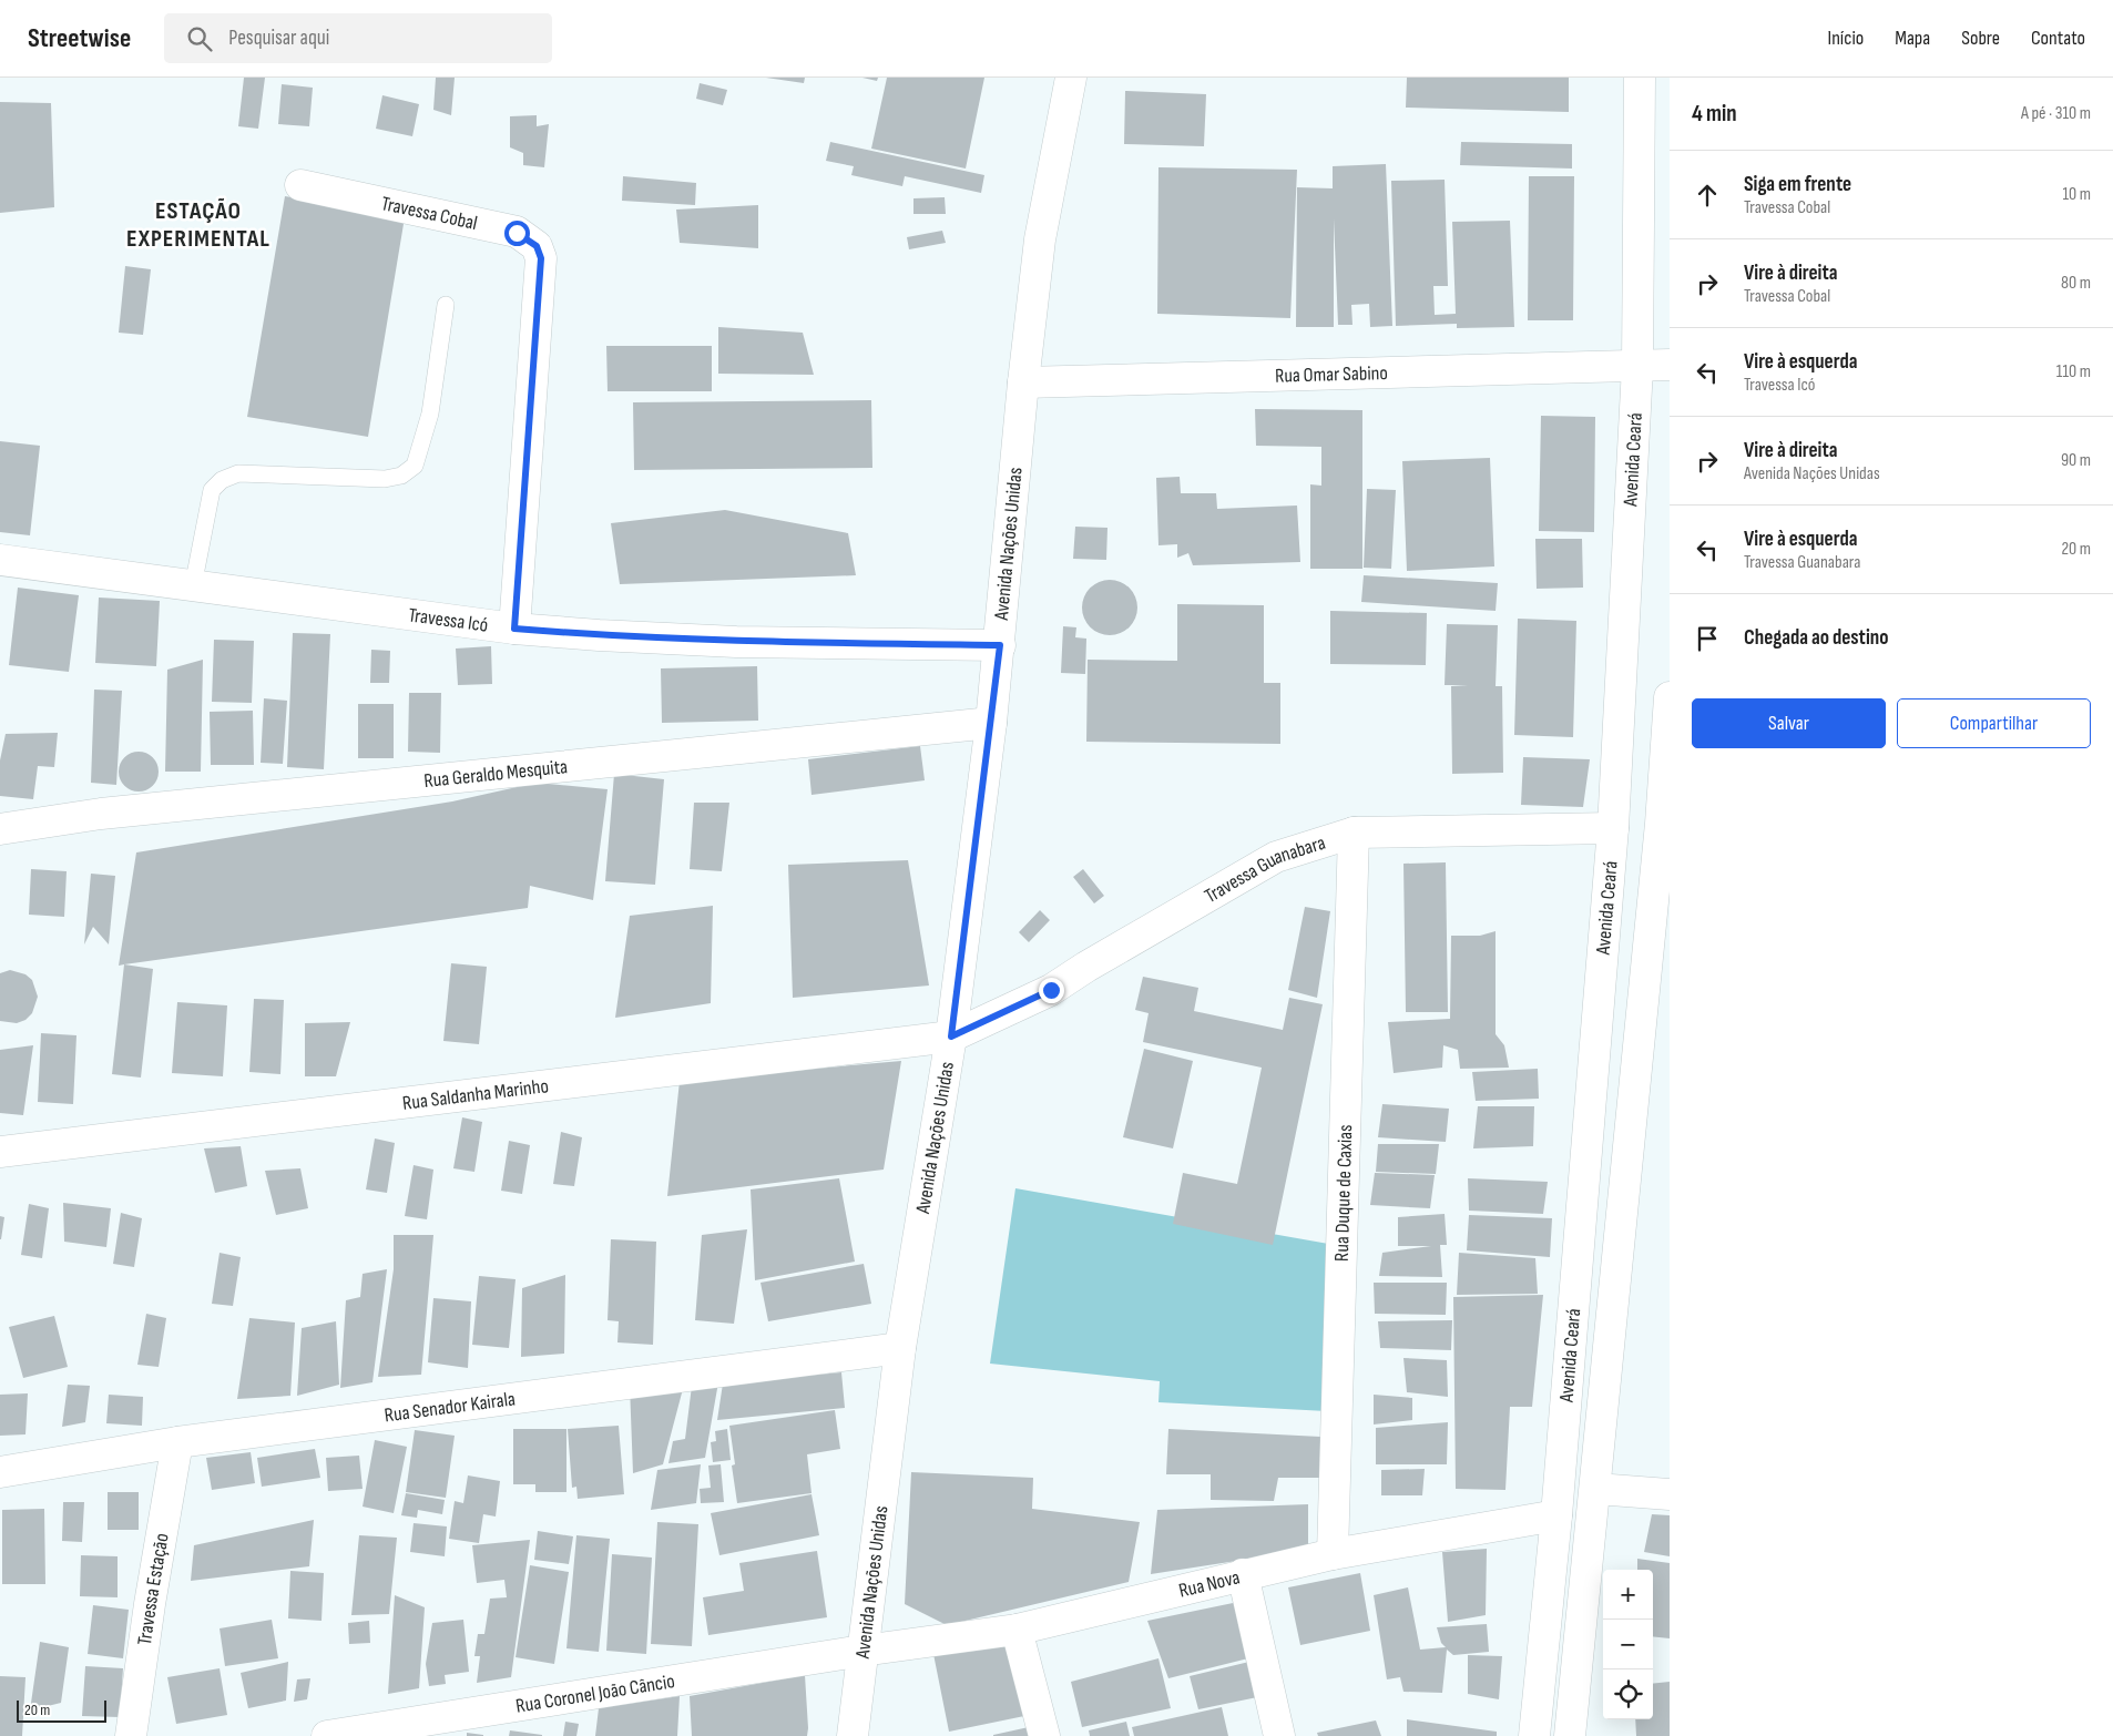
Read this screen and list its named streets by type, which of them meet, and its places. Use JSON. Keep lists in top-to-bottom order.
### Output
{
  "streets": {
    "street": [
      "Travessa Cobal",
      "Rua Omar Sabino",
      "Avenida Ceará",
      "Avenida Nações Unidas",
      "Travessa Icó",
      "Rua Geraldo Mesquita",
      "Travessa Guanabara",
      "Rua Saldanha Marinho",
      "Rua Duque de Caxias",
      "Rua Senador Kairala",
      "Rua Nova",
      "Travessa Estação",
      "Rua Coronel João Câncio"
    ]
  },
  "crossings": [
    ["Travessa Cobal", "Travessa Icó"],
    ["Rua Omar Sabino", "Avenida Ceará"],
    ["Rua Omar Sabino", "Avenida Nações Unidas"],
    ["Avenida Ceará", "Travessa Guanabara"],
    ["Avenida Ceará", "Rua Nova"],
    ["Avenida Nações Unidas", "Travessa Icó"],
    ["Avenida Nações Unidas", "Rua Geraldo Mesquita"],
    ["Avenida Nações Unidas", "Travessa Guanabara"],
    ["Avenida Nações Unidas", "Rua Saldanha Marinho"],
    ["Avenida Nações Unidas", "Rua Senador Kairala"],
    ["Avenida Nações Unidas", "Rua Nova"],
    ["Avenida Nações Unidas", "Rua Coronel João Câncio"],
    ["Travessa Guanabara", "Rua Saldanha Marinho"],
    ["Travessa Guanabara", "Rua Duque de Caxias"],
    ["Rua Duque de Caxias", "Rua Nova"],
    ["Rua Senador Kairala", "Travessa Estação"],
    ["Rua Nova", "Rua Coronel João Câncio"]
  ],
  "districts": ["ESTAÇÃO EXPERIMENTAL"],
  "scale_bar": "20 m",
  "page": {
    "header": "Streetwise",
    "search": "Pesquisar aqui",
    "nav": [
      "Início",
      "Mapa",
      "Sobre",
      "Contato"
    ],
    "heading": ["4 min", "A pé · 310 m"],
    "list": [
      ["Siga em frente", "Travessa Cobal", "10 m"],
      ["Vire à direita", "Travessa Cobal", "80 m"],
      ["Vire à esquerda", "Travessa Icó", "110 m"],
      ["Vire à direita", "Avenida Nações Unidas", "90 m"],
      ["Vire à esquerda", "Travessa Guanabara", "20 m"],
      "Chegada ao destino"
    ],
    "buttons": ["Salvar", "Compartilhar"],
    "map_buttons": ["+", "−"],
    "scale": "20 m"
  }
}
